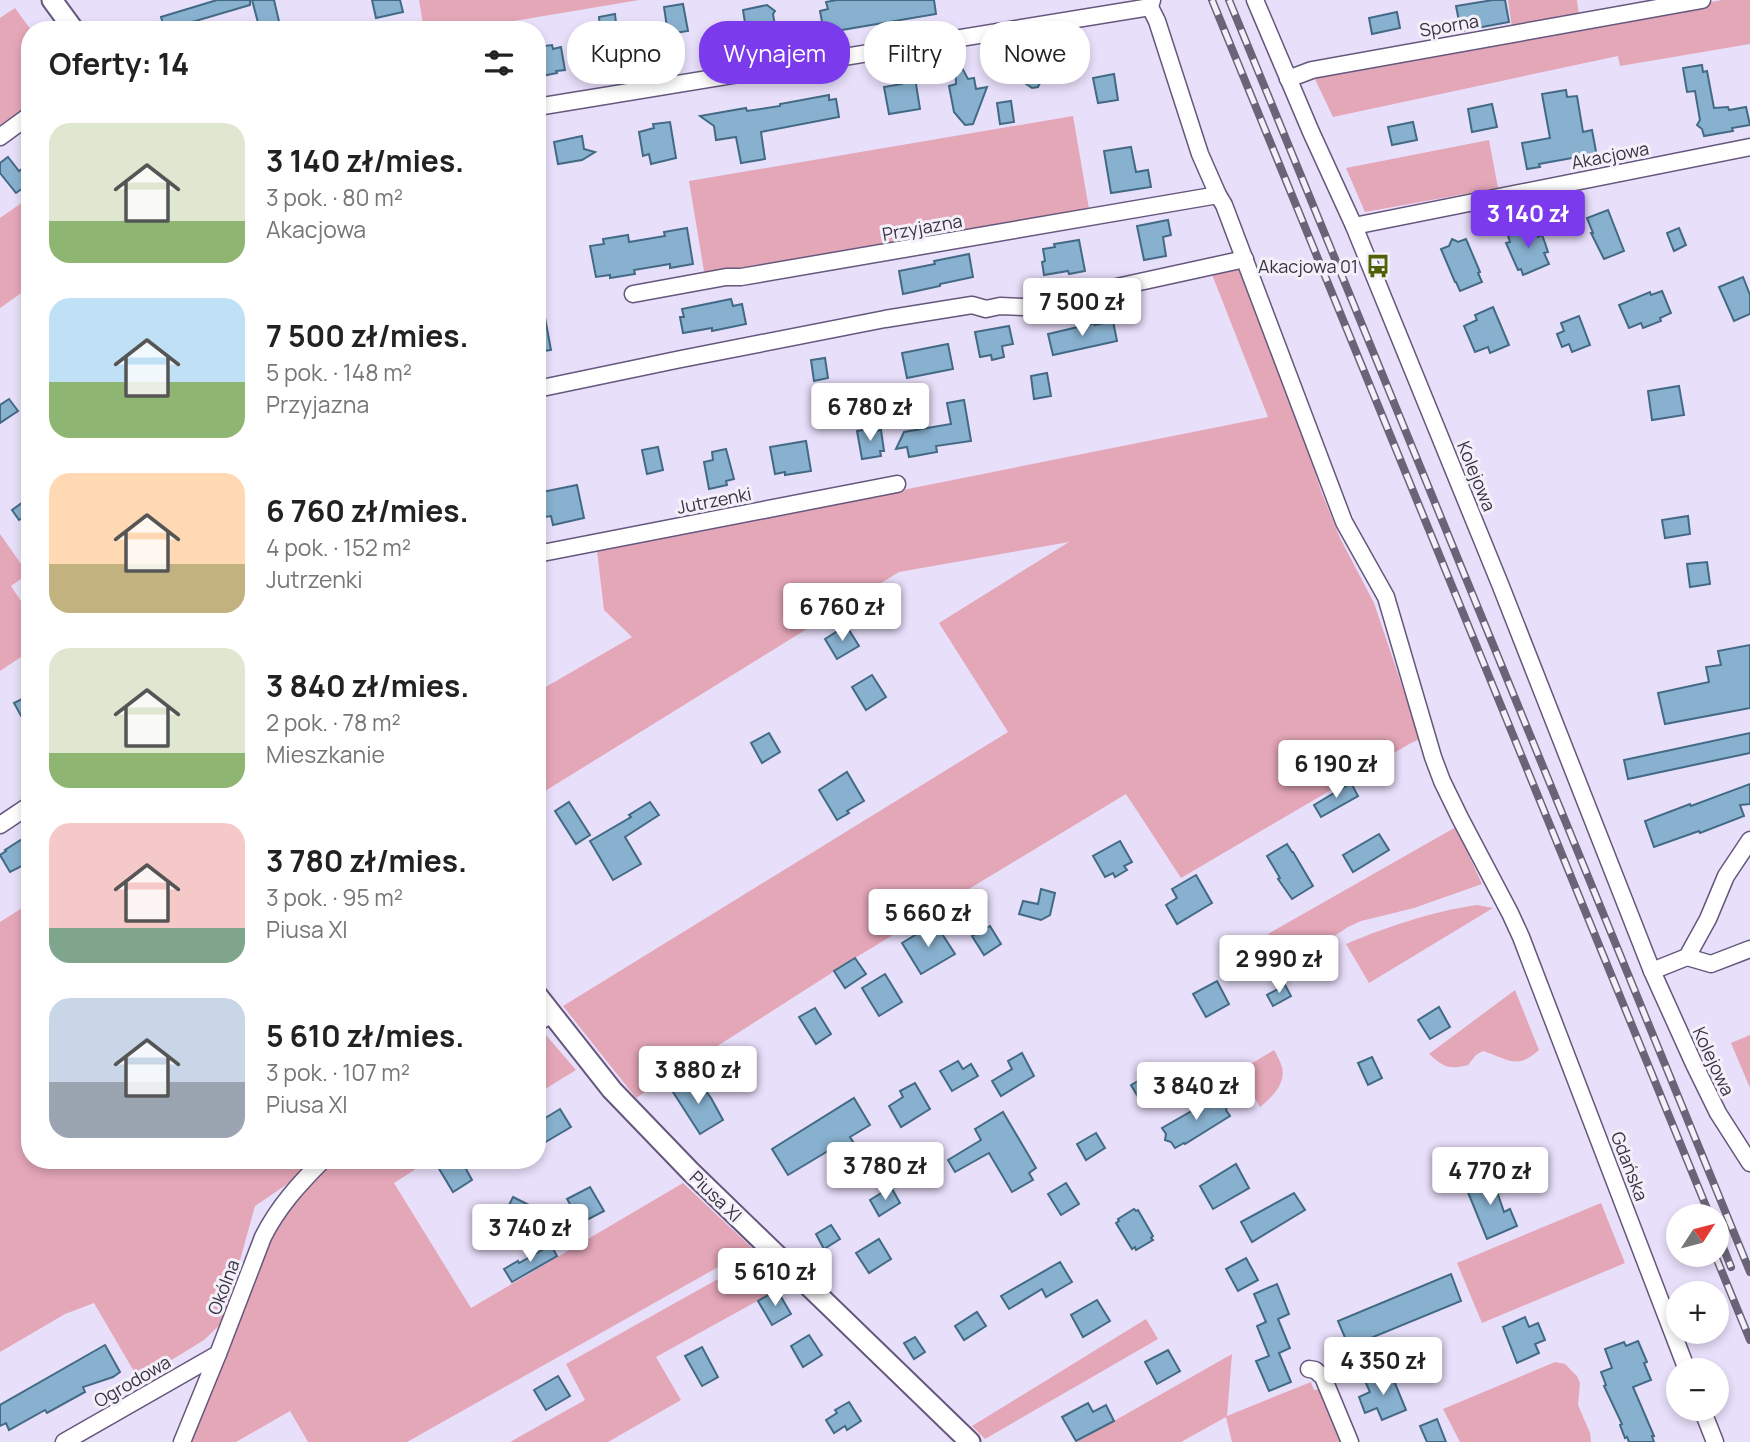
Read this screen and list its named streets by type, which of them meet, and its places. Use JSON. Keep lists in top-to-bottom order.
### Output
{
  "streets": {
    "street": [
      "Sporna",
      "Akacjowa",
      "Przyjazna",
      "Kolejowa",
      "Jutrzenki",
      "Gdańska",
      "Piusa XI",
      "Okólna",
      "Ogrodowa"
    ]
  },
  "crossings": [
    ["Sporna", "Kolejowa"],
    ["Akacjowa", "Kolejowa"],
    ["Okólna", "Ogrodowa"]
  ],
  "places": {
    "bus stop": ["Akacjowa 01"]
  },
  "north": "top right",
  "page": {
    "chip": [
      "Kupno",
      "Wynajem",
      "Filtry",
      "Nowe"
    ],
    "heading": "Oferty: 14",
    "list": [
      {
        "name": "3 140 zł/mies.",
        "note": "3 pok. · 80 m² · Akacjowa"
      },
      {
        "name": "7 500 zł/mies.",
        "note": "5 pok. · 148 m² · Przyjazna"
      },
      {
        "name": "6 760 zł/mies.",
        "note": "4 pok. · 152 m² · Jutrzenki"
      },
      {
        "name": "3 840 zł/mies.",
        "note": "2 pok. · 78 m² · Mieszkanie"
      },
      {
        "name": "3 780 zł/mies.",
        "note": "3 pok. · 95 m² · Piusa XI"
      },
      {
        "name": "5 610 zł/mies.",
        "note": "3 pok. · 107 m² · Piusa XI"
      }
    ],
    "price": [
      "3 140 zł",
      "7 500 zł",
      "6 780 zł",
      "6 760 zł",
      "6 190 zł",
      "5 660 zł",
      "2 990 zł",
      "3 880 zł",
      "3 840 zł",
      "3 780 zł",
      "4 770 zł",
      "3 740 zł",
      "5 610 zł",
      "4 350 zł"
    ],
    "map_buttons": ["+", "−"]
  }
}
